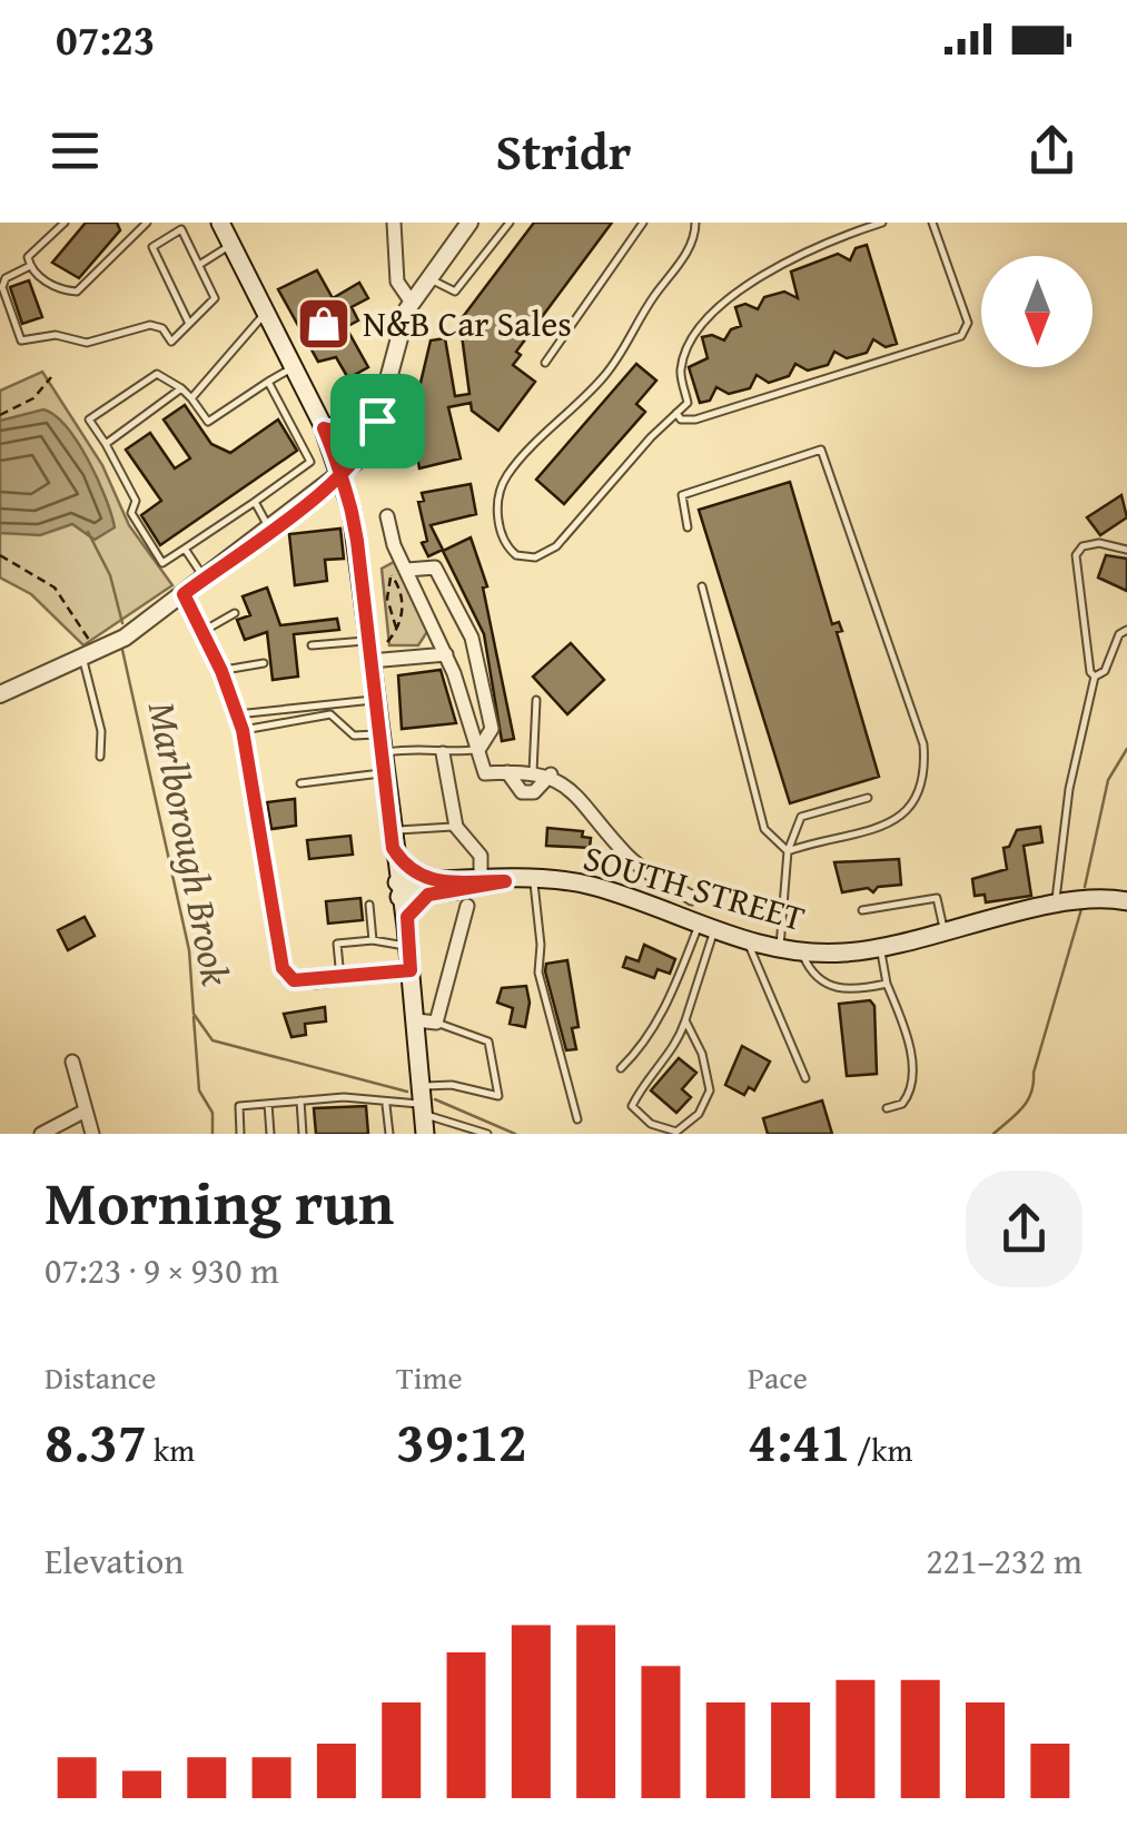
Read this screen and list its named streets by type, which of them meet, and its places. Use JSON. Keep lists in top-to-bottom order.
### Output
{
  "streets": {
    "main road": ["SOUTH STREET"]
  },
  "water": ["Marlborough Brook"],
  "places": {
    "shop": ["N&B Car Sales"]
  },
  "north": "bottom",
  "page": {
    "status": "07:23",
    "header": "Stridr",
    "heading": ["Morning run", "07:23 · 9 × 930 m"],
    "stats": [
      ["Distance", "8.37 km"],
      ["Time", "39:12"],
      ["Pace", "4:41 /km"]
    ],
    "chart": ["Elevation", "221–232 m"]
  }
}
